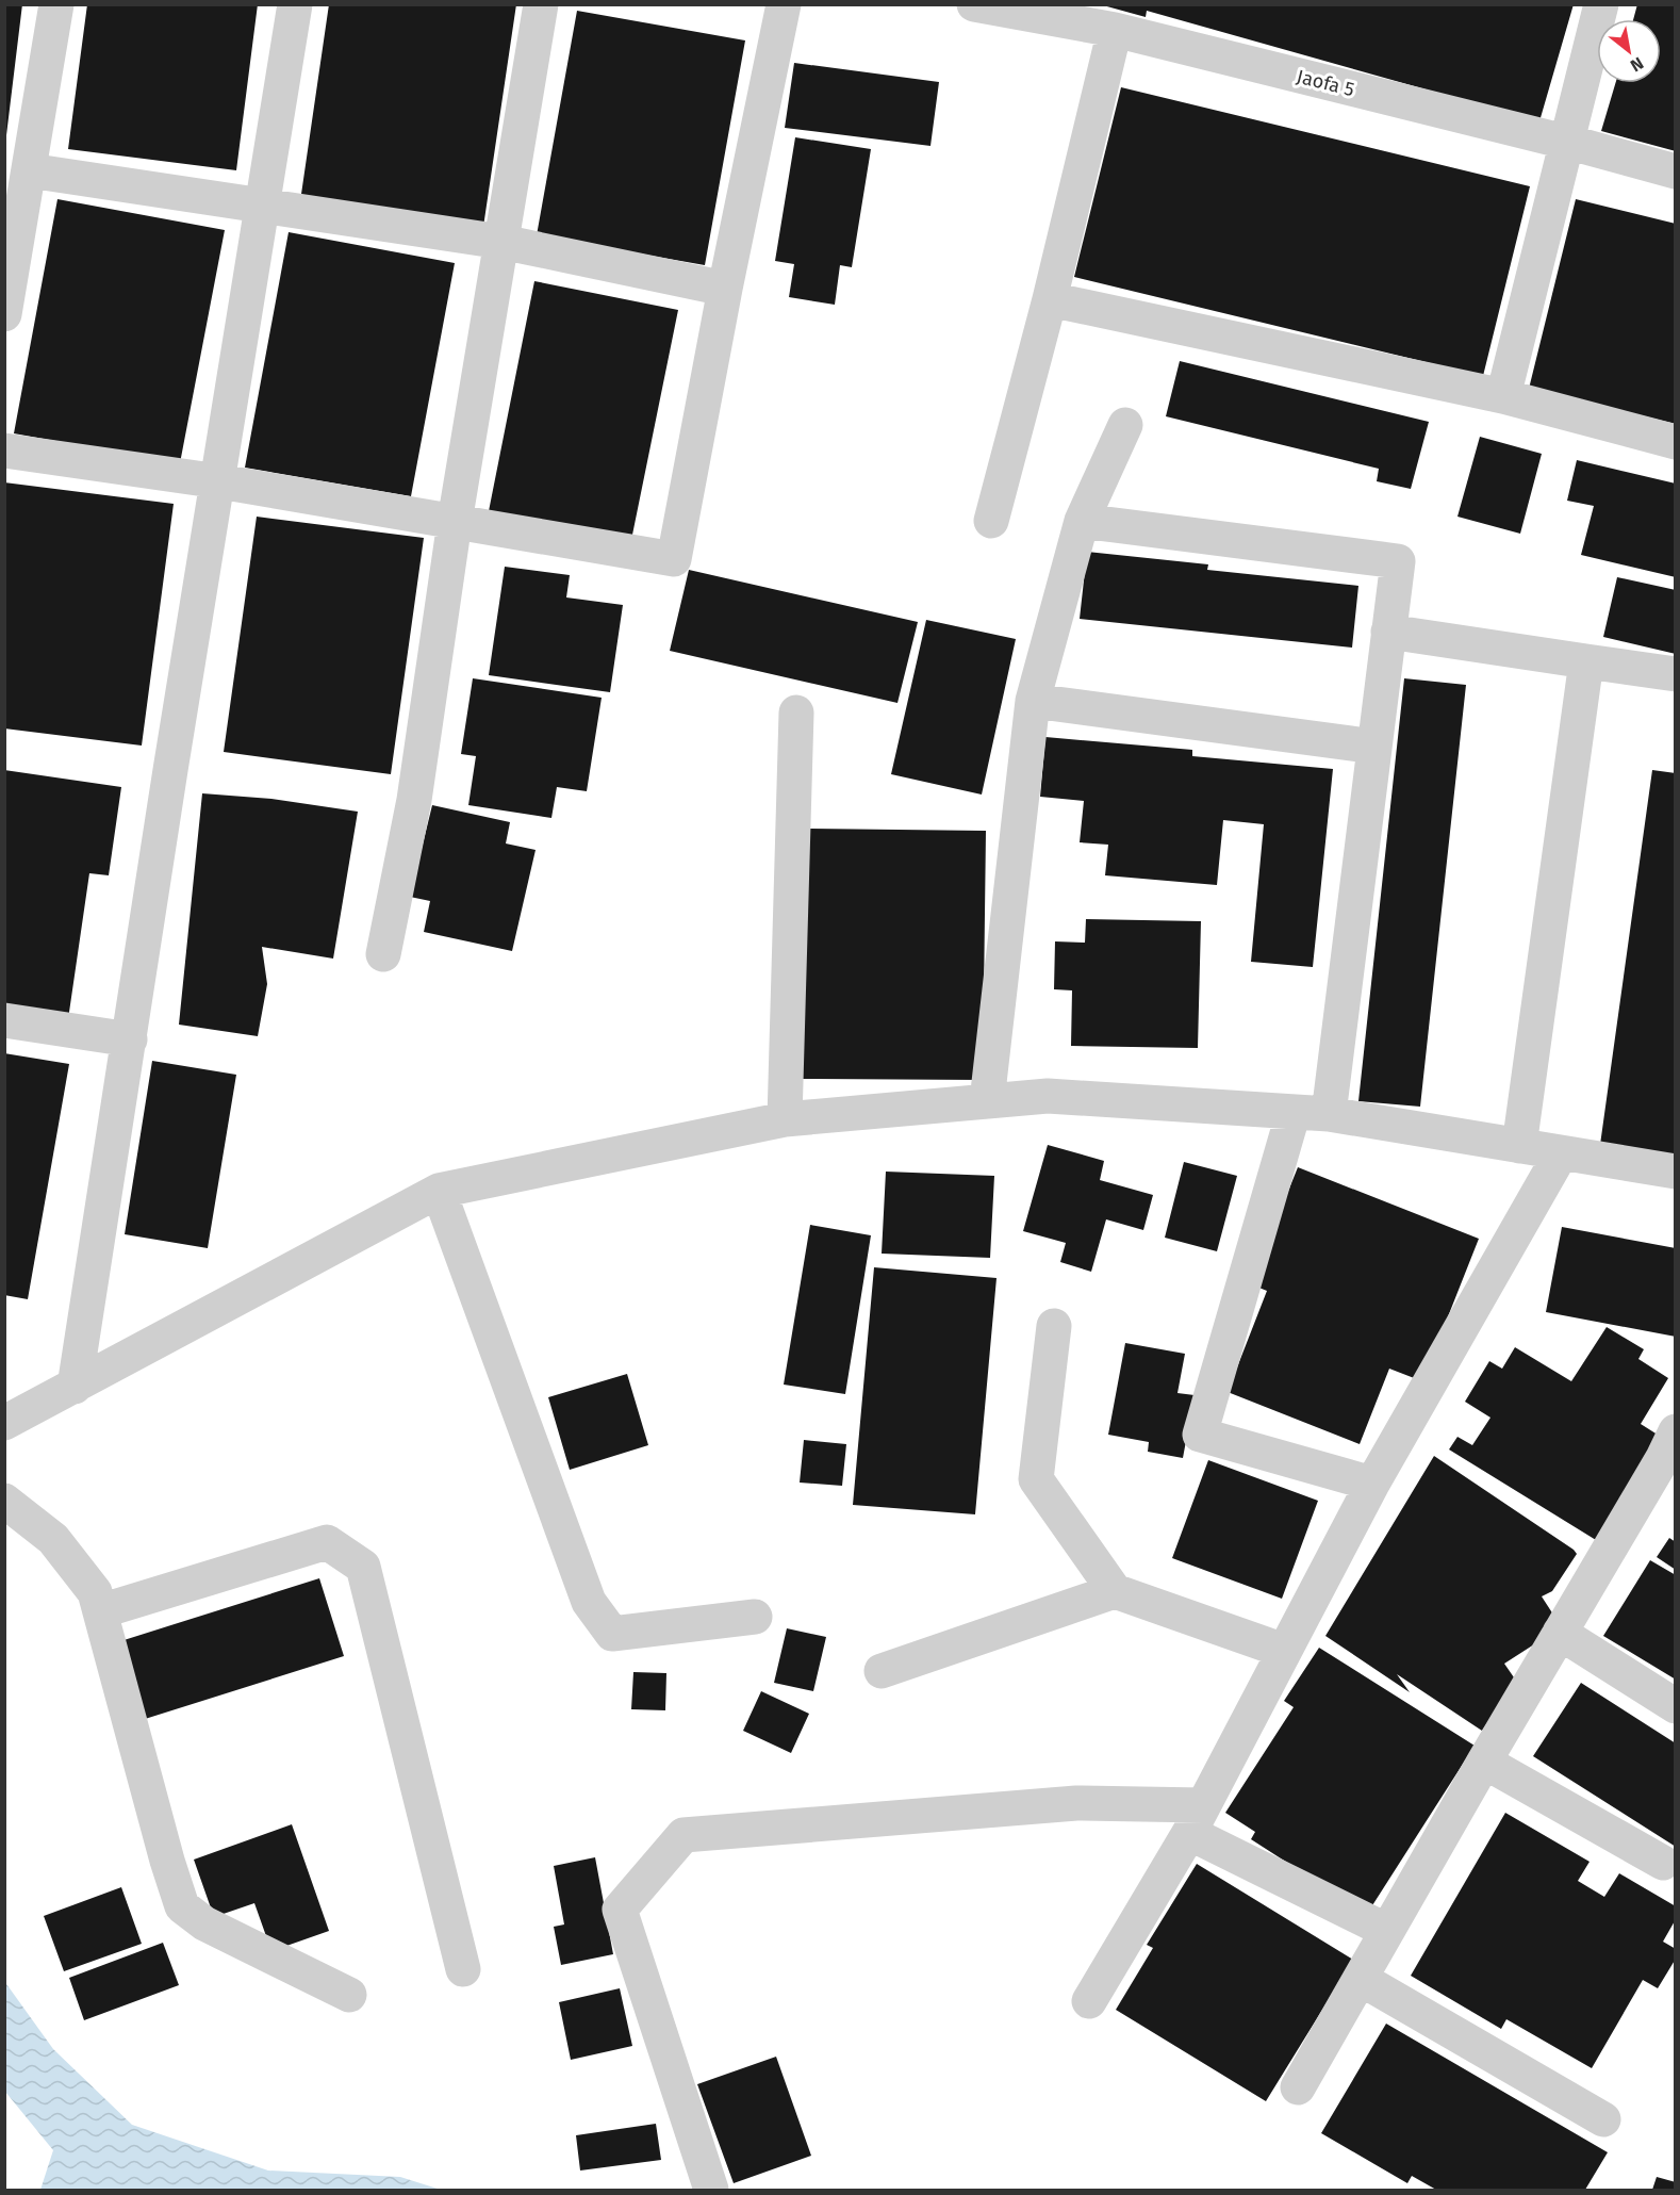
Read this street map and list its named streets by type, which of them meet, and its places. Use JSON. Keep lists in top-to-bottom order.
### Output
{
  "streets": {
    "street": ["Jaofa 5"]
  },
  "north": "bottom right"
}
